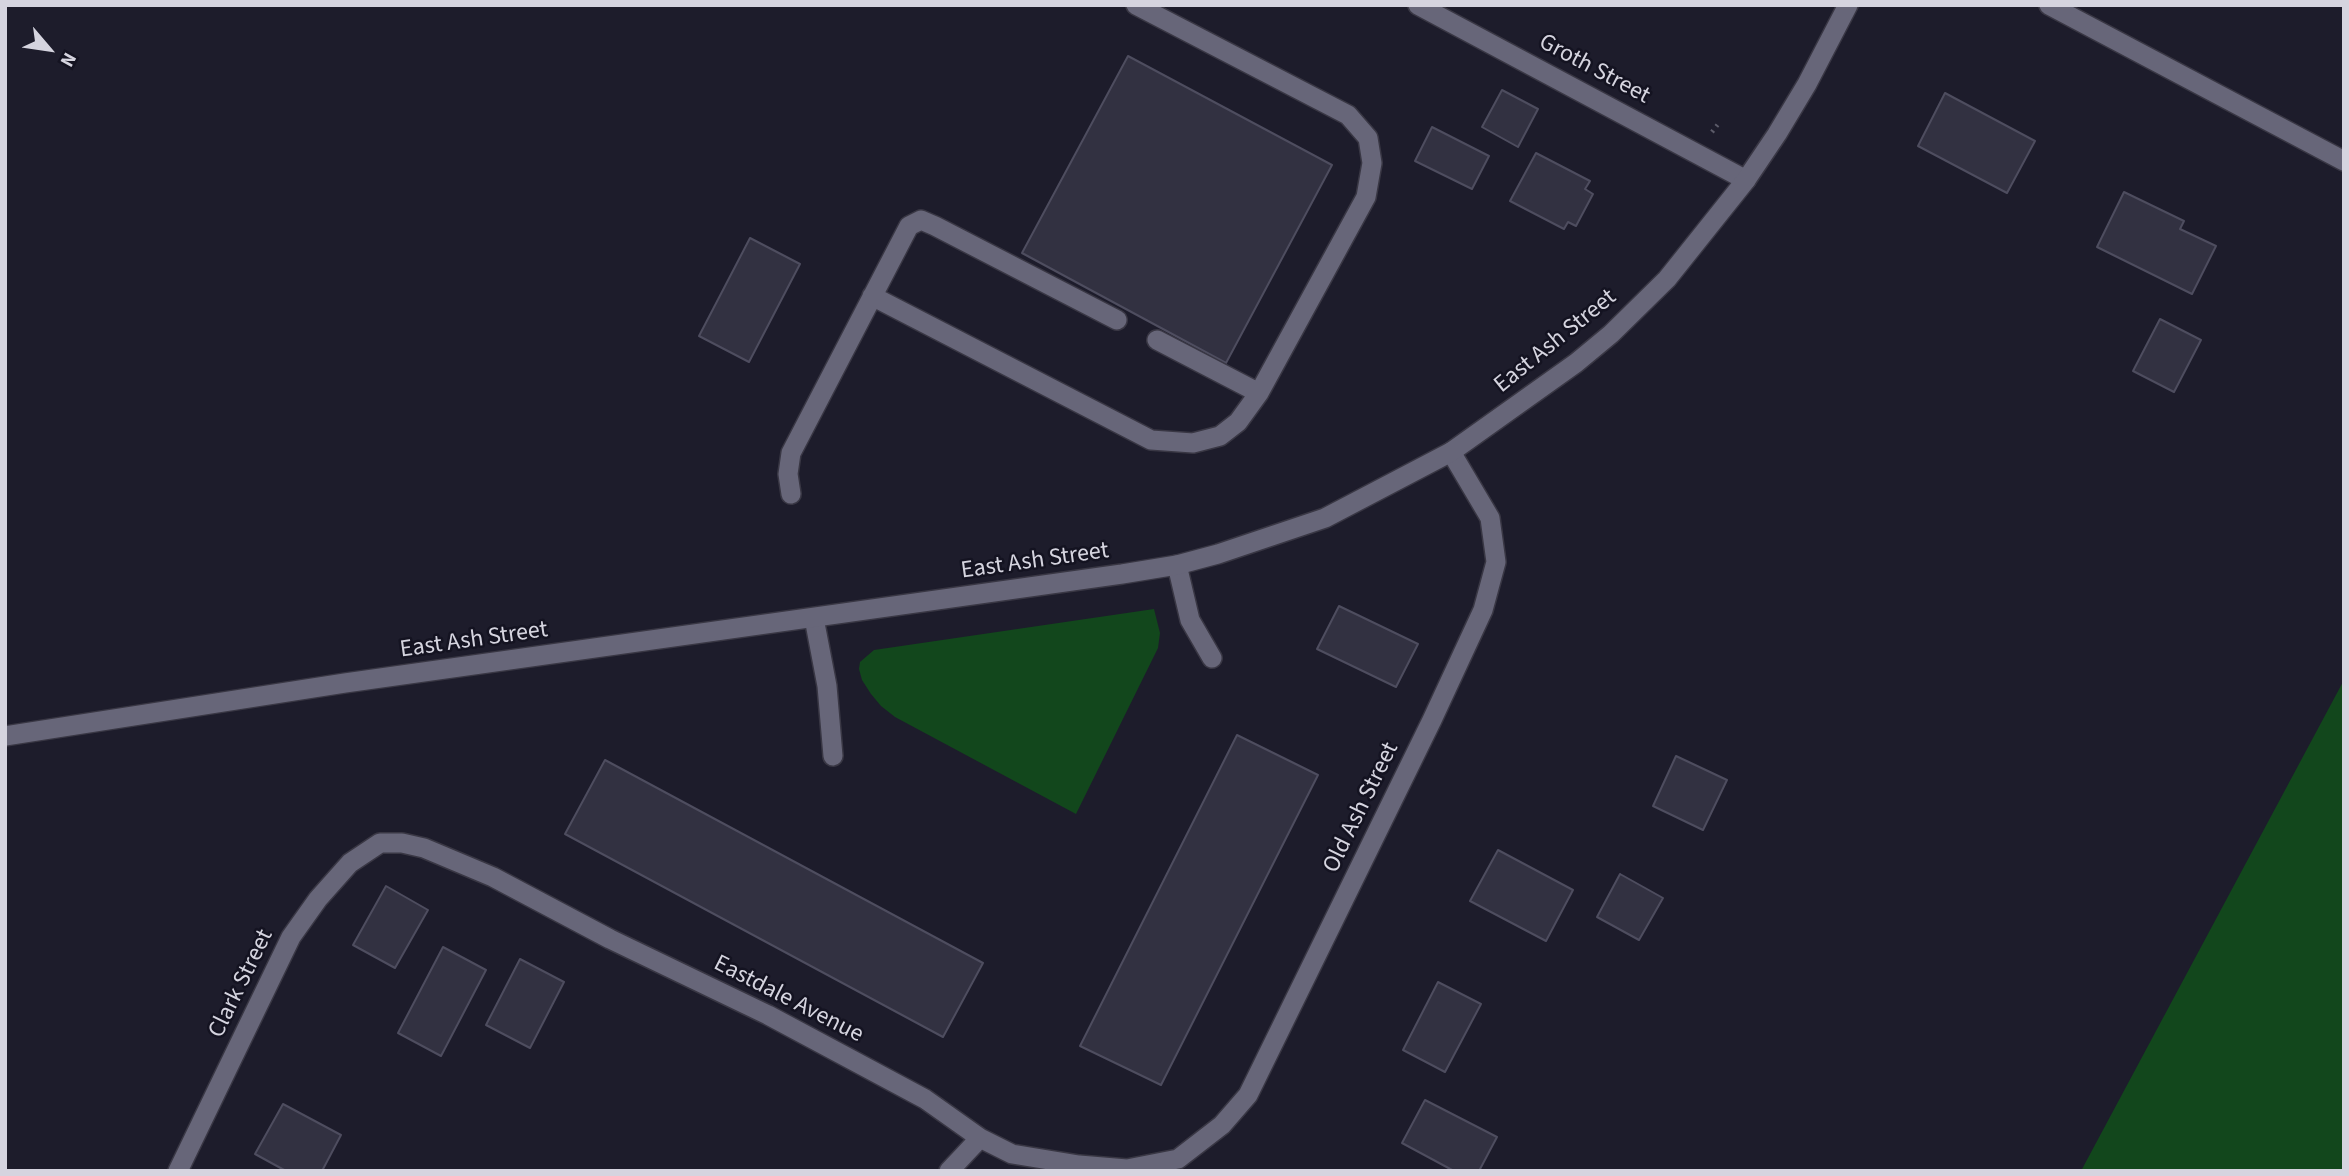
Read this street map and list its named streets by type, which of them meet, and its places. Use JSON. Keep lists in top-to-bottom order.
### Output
{
  "streets": {
    "street": [
      "Groth Street",
      "East Ash Street",
      "Old Ash Street",
      "Clark Street",
      "Eastdale Avenue"
    ]
  },
  "crossings": [
    ["Groth Street", "East Ash Street"],
    ["East Ash Street", "Old Ash Street"],
    ["Old Ash Street", "Eastdale Avenue"],
    ["Clark Street", "Eastdale Avenue"]
  ],
  "north": "bottom right"
}
